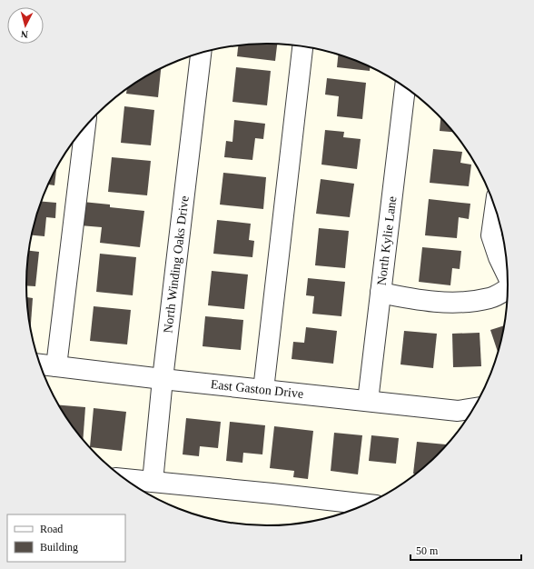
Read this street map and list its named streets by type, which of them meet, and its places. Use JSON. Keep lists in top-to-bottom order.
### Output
{
  "streets": {
    "street": ["North Kylie Lane", "North Winding Oaks Drive", "East Gaston Drive"]
  },
  "crossings": [
    ["North Kylie Lane", "East Gaston Drive"],
    ["North Winding Oaks Drive", "East Gaston Drive"]
  ],
  "legend": ["Road", "Building"],
  "scale_bar": "50 m",
  "north": "bottom"
}
